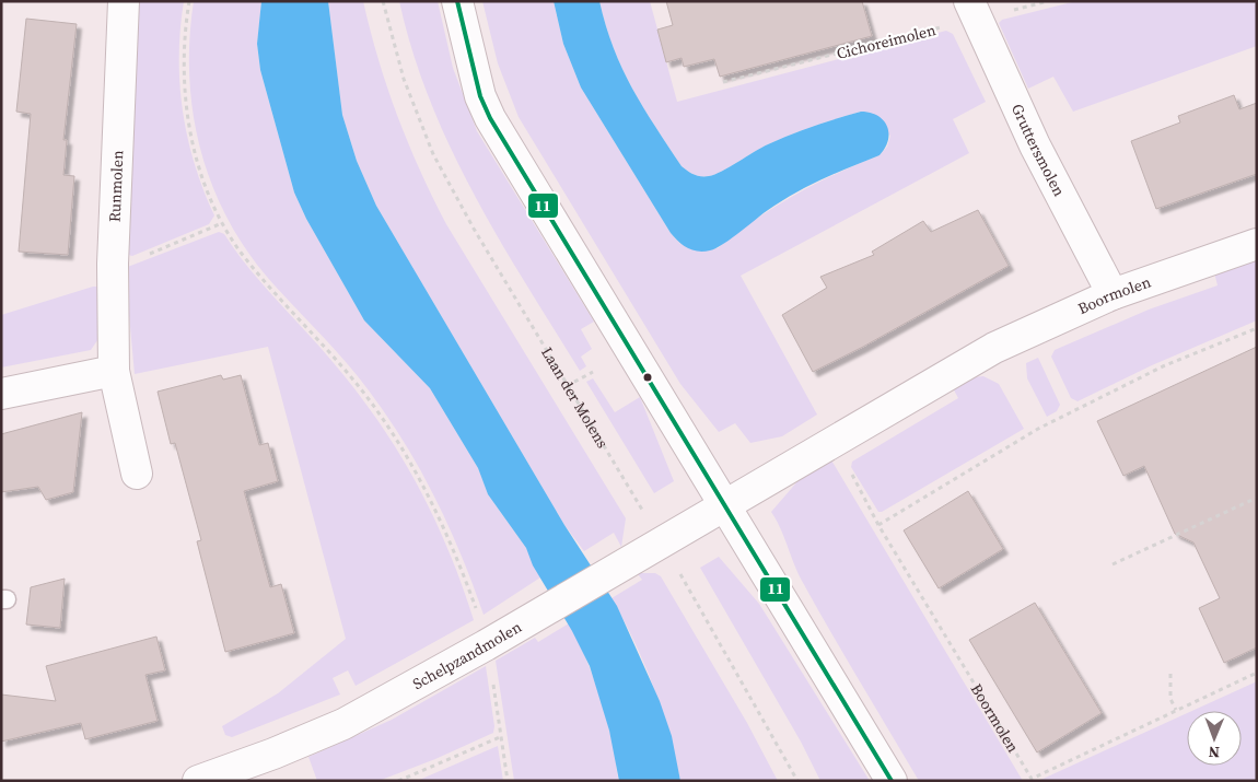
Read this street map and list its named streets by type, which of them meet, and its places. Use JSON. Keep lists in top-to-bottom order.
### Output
{
  "streets": {
    "street": [
      "Gruttersmolen",
      "Runmolen",
      "Boormolen",
      "Schelpzandmolen"
    ],
    "path": ["Cichoreimolen", "Laan der Molens"]
  },
  "crossings": [
    ["Cichoreimolen", "Gruttersmolen"],
    ["Gruttersmolen", "Boormolen"],
    ["Boormolen", "Schelpzandmolen"],
    ["Laan der Molens", "Schelpzandmolen"]
  ],
  "lines": ["transit line 11"],
  "north": "bottom"
}
